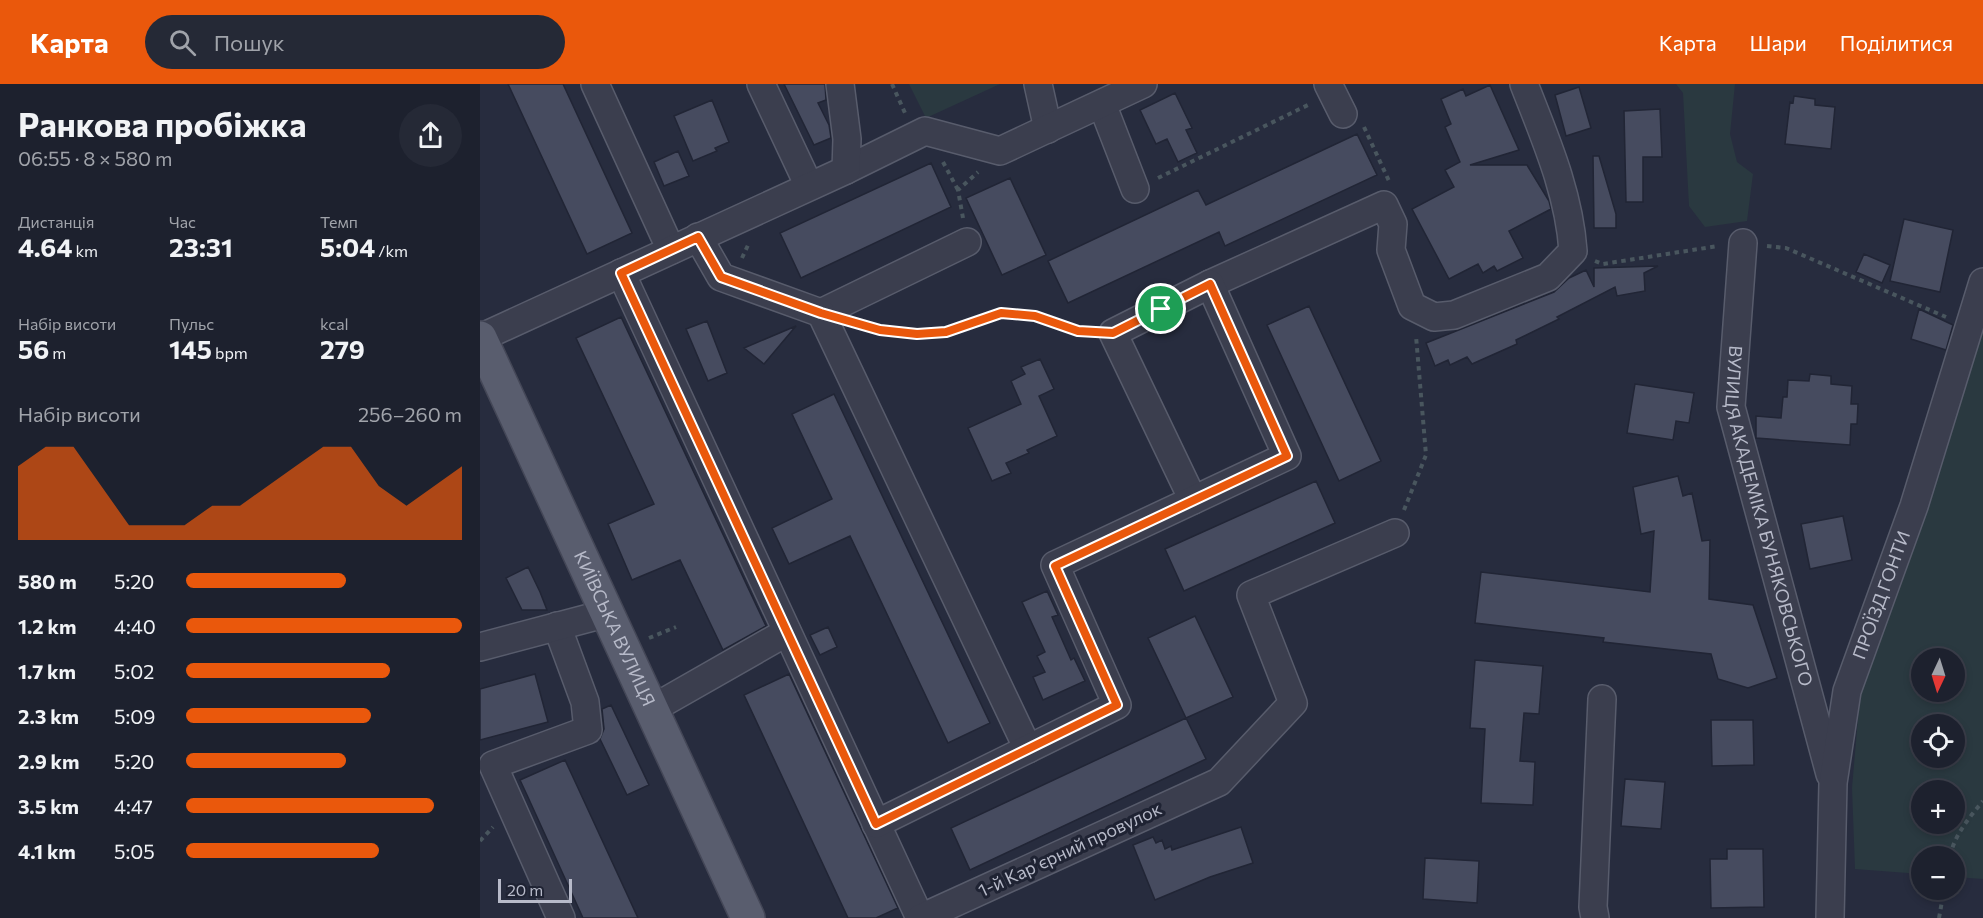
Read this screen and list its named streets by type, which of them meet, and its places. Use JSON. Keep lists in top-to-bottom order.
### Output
{
  "streets": {
    "main road": ["КИЇВСЬКА ВУЛИЦЯ"],
    "street": ["ВУЛИЦЯ АКАДЕМІКА БУНЯКОВСЬКОГО", "ПРОЇЗД ГОНТИ", "1-й Карʼєрний провулок"]
  },
  "crossings": [
    ["ВУЛИЦЯ АКАДЕМІКА БУНЯКОВСЬКОГО", "ПРОЇЗД ГОНТИ"]
  ],
  "scale_bar": "20 m",
  "north": "bottom",
  "page": {
    "header": "Карта",
    "search": "Пошук",
    "nav": ["Карта", "Шари", "Поділитися"],
    "heading": ["Ранкова пробіжка", "06:55 · 8 × 580 m"],
    "stats": [
      ["Дистанція", "4.64 km"],
      ["Час", "23:31"],
      ["Темп", "5:04 /km"],
      ["Набір висоти", "56 m"],
      ["Пульс", "145 bpm"],
      ["kcal", "279"]
    ],
    "chart": ["Набір висоти", "256–260 m"],
    "list": [
      {
        "name": "580 m",
        "note": "5:20"
      },
      {
        "name": "1.2 km",
        "note": "4:40"
      },
      {
        "name": "1.7 km",
        "note": "5:02"
      },
      {
        "name": "2.3 km",
        "note": "5:09"
      },
      {
        "name": "2.9 km",
        "note": "5:20"
      },
      {
        "name": "3.5 km",
        "note": "4:47"
      },
      {
        "name": "4.1 km",
        "note": "5:05"
      }
    ],
    "map_buttons": ["+", "−"],
    "scale": "20 m"
  }
}
